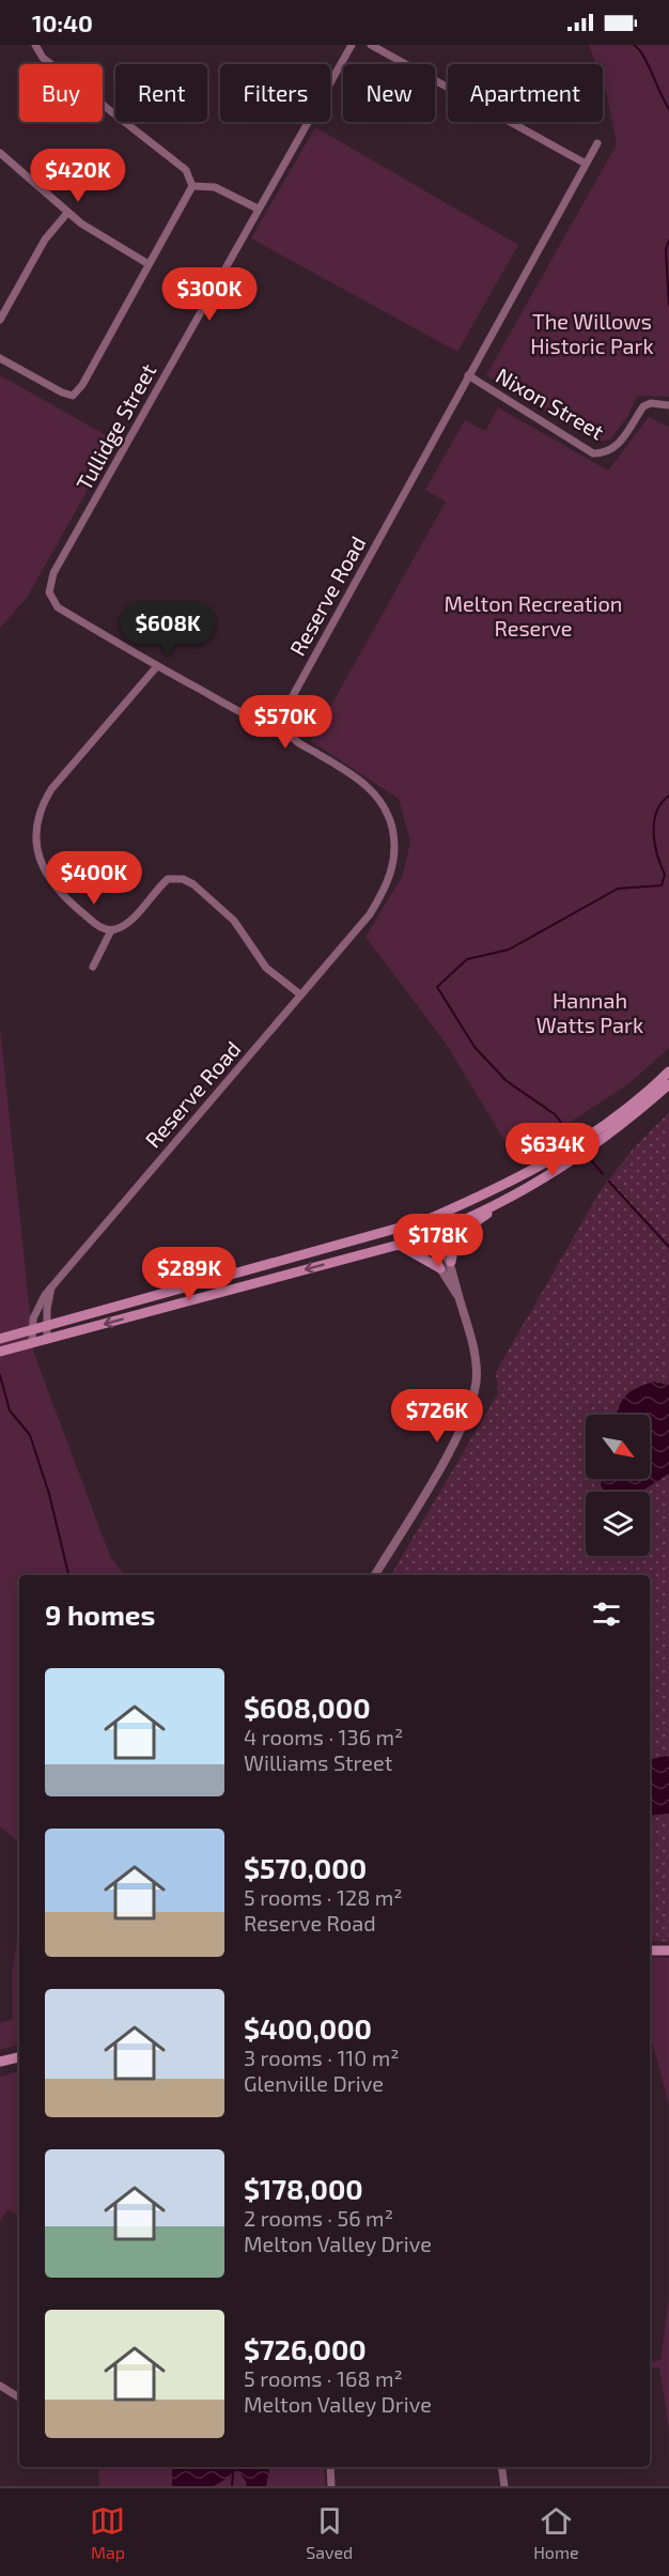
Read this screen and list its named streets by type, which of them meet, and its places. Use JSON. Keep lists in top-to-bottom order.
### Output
{
  "streets": {
    "street": ["Nixon Street", "Tullidge Street", "Reserve Road"]
  },
  "crossings": [
    ["Nixon Street", "Reserve Road"]
  ],
  "parks": ["The Willows Historic Park", "Melton Recreation Reserve", "Hannah Watts Park"],
  "north": "bottom right",
  "page": {
    "status": "10:40",
    "chip": [
      "Buy",
      "Rent",
      "Filters",
      "New",
      "Apartment"
    ],
    "price": [
      "$420K",
      "$300K",
      "$608K",
      "$570K",
      "$400K",
      "$634K",
      "$178K",
      "$289K",
      "$726K"
    ],
    "heading": "9 homes",
    "list": [
      {
        "name": "$608,000",
        "note": "4 rooms · 136 m² · Williams Street"
      },
      {
        "name": "$570,000",
        "note": "5 rooms · 128 m² · Reserve Road"
      },
      {
        "name": "$400,000",
        "note": "3 rooms · 110 m² · Glenville Drive"
      },
      {
        "name": "$178,000",
        "note": "2 rooms · 56 m² · Melton Valley Drive"
      },
      {
        "name": "$726,000",
        "note": "5 rooms · 168 m² · Melton Valley Drive"
      }
    ],
    "tabs": ["Map", "Saved", "Home"]
  }
}
